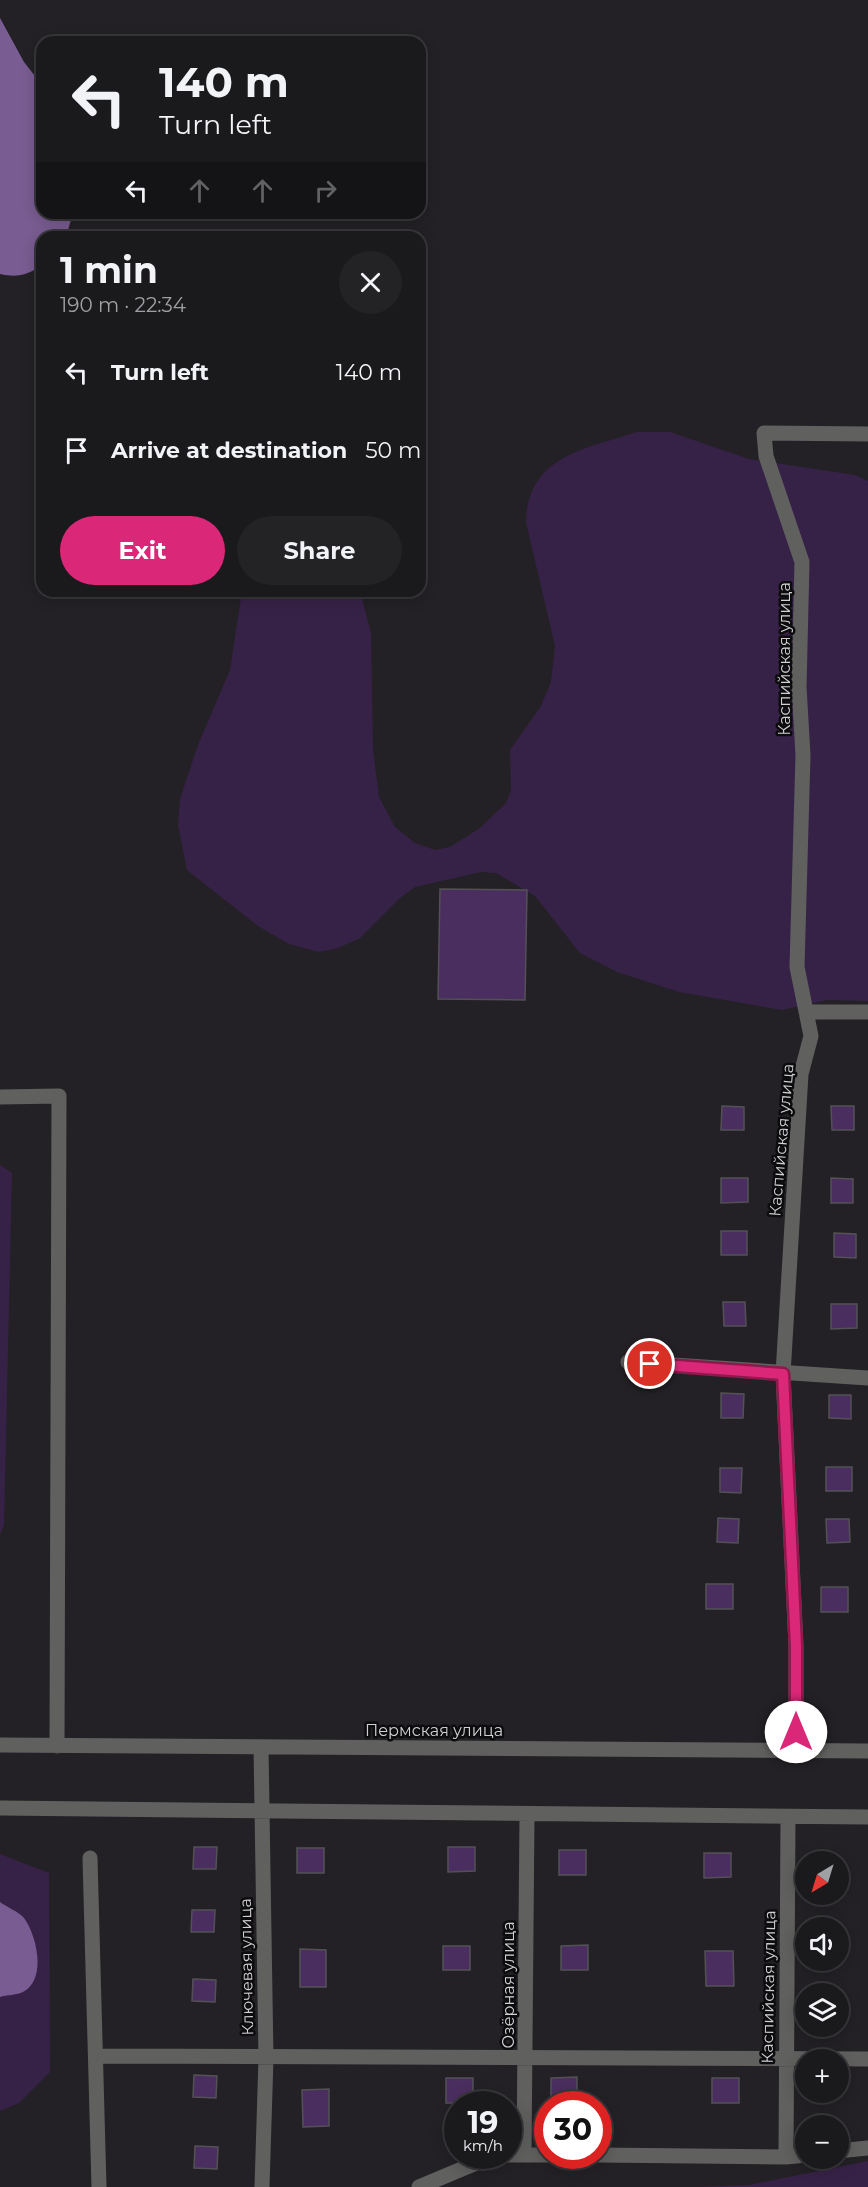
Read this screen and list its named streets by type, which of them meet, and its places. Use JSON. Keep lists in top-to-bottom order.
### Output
{
  "streets": {
    "street": [
      "Каспийская улица",
      "Пермская улица",
      "Ключевая улица",
      "Озёрная улица"
    ]
  },
  "crossings": [
    ["Каспийская улица", "Пермская улица"],
    ["Пермская улица", "Ключевая улица"]
  ],
  "north": "bottom left",
  "page": {
    "turn": ["140 m", "Turn left"],
    "heading": ["1 min", "190 m · 22:34"],
    "list": [
      {
        "name": "Turn left",
        "value": "140 m"
      },
      {
        "name": "Arrive at destination",
        "value": "50 m"
      }
    ],
    "buttons": ["Exit", "Share"],
    "map_buttons": ["+", "−"],
    "speed": "19 km/h",
    "limit": "30"
  }
}
